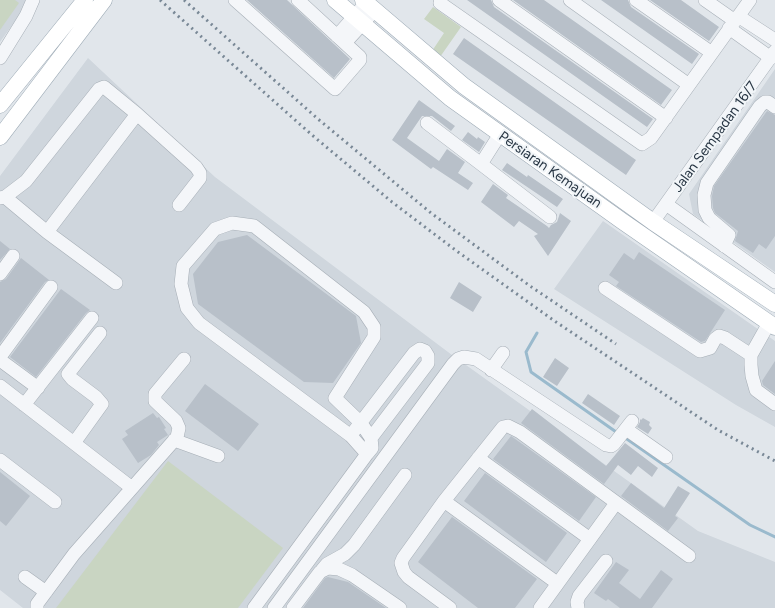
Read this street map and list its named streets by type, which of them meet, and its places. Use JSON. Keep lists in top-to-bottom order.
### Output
{
  "streets": {
    "main road": ["Persiaran Kemajuan"],
    "street": ["Jalan Sempadan 16/7"]
  },
  "crossings": [
    ["Jalan Sempadan 16/7", "Persiaran Kemajuan"]
  ]
}
